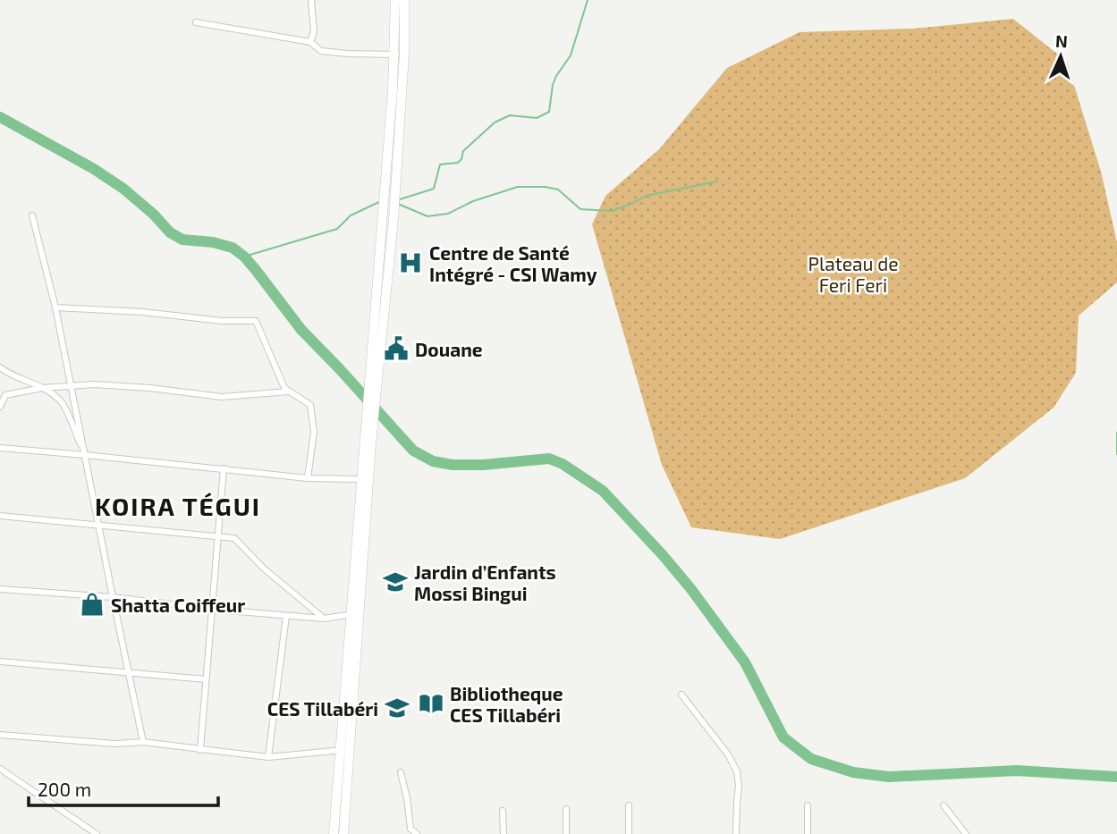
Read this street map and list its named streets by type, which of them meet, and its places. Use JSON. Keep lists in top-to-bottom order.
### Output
{
  "districts": ["KOIRA TÉGUI"],
  "parks": ["Plateau de Feri Feri"],
  "places": {
    "hospital": ["Centre de Santé Intégré - CSI Wamy"],
    "public building": ["Douane"],
    "school or university": ["Jardin d’Enfants Mossi Bingui", "CES Tillabéri"],
    "shop": ["Shatta Coiffeur"],
    "library": ["Bibliotheque CES Tillabéri"]
  },
  "scale_bar": "200 m",
  "north": "top"
}
